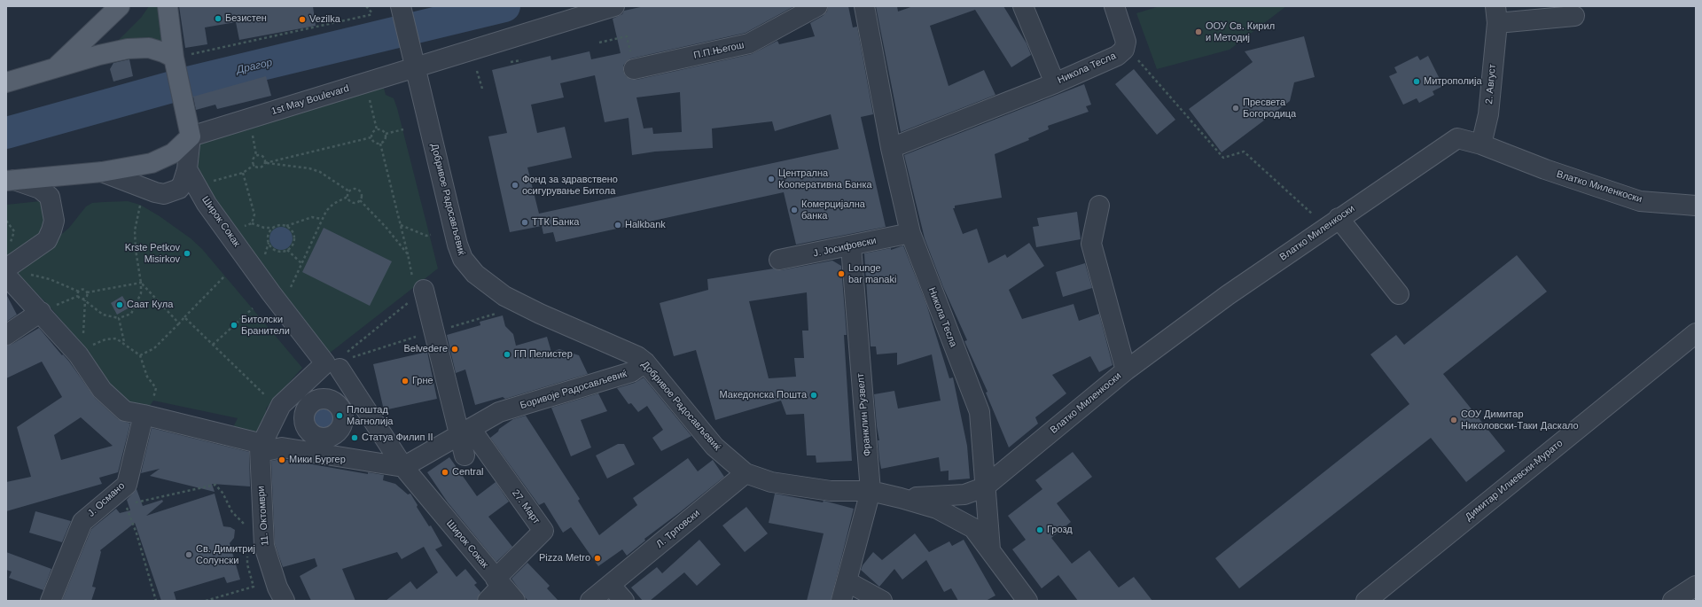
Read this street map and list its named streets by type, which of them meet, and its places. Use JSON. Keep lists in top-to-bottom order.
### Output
{
  "streets": {
    "main road": ["1st May Boulevard"],
    "street": [
      "П.П.Његош",
      "Никола Тесла",
      "2. Август",
      "Влатко Миленкоски",
      "Добривое Радосављевиќ",
      "Широк Сокак",
      "Ј. Јосифовски",
      "Боривоје Радосављевиќ",
      "Франклин Рузвелт",
      "Димитар Илиевски-Мурато",
      "Ј. Османо",
      "27. Март",
      "11. Октомври",
      "Л. Трповски"
    ]
  },
  "crossings": [
    ["Никола Тесла", "Влатко Миленкоски"],
    ["Никола Тесла", "Добривое Радосављевиќ"],
    ["Никола Тесла", "Ј. Јосифовски"],
    ["2. Август", "Влатко Миленкоски"],
    ["1st May Boulevard", "Добривое Радосављевиќ"],
    ["Добривое Радосављевиќ", "Боривоје Радосављевиќ"],
    ["Добривое Радосављевиќ", "Франклин Рузвелт"],
    ["Добривое Радосављевиќ", "Л. Трповски"],
    ["Широк Сокак", "Боривоје Радосављевиќ"],
    ["Широк Сокак", "27. Март"],
    ["Ј. Јосифовски", "Франклин Рузвелт"],
    ["Боривоје Радосављевиќ", "27. Март"]
  ],
  "water": ["Драгор"],
  "places": [
    "Безистен",
    "Vezilka",
    "ООУ Св. Кирил и Методиј",
    "Митрополија",
    "Пресвета Богородица",
    "Централна Кооперативна Банка",
    "Фонд за здравствено осигурување Битола",
    "Комерцијална банка",
    "ТТК Банка",
    "Halkbank",
    "Krste Petkov Misirkov",
    "Lounge bar manaki",
    "Саат Кула",
    "Битолски Бранители",
    "Belvedere",
    "ГП Пелистер",
    "Грне",
    "Македонска Пошта",
    "Плоштад Магнолија",
    "СОУ Димитар Николовски-Таки Даскало",
    "Статуа Филип II",
    "Мики Бургер",
    "Central",
    "Грозд",
    "Св. Димитриј Солунски",
    "Pizza Metro"
  ]
}
